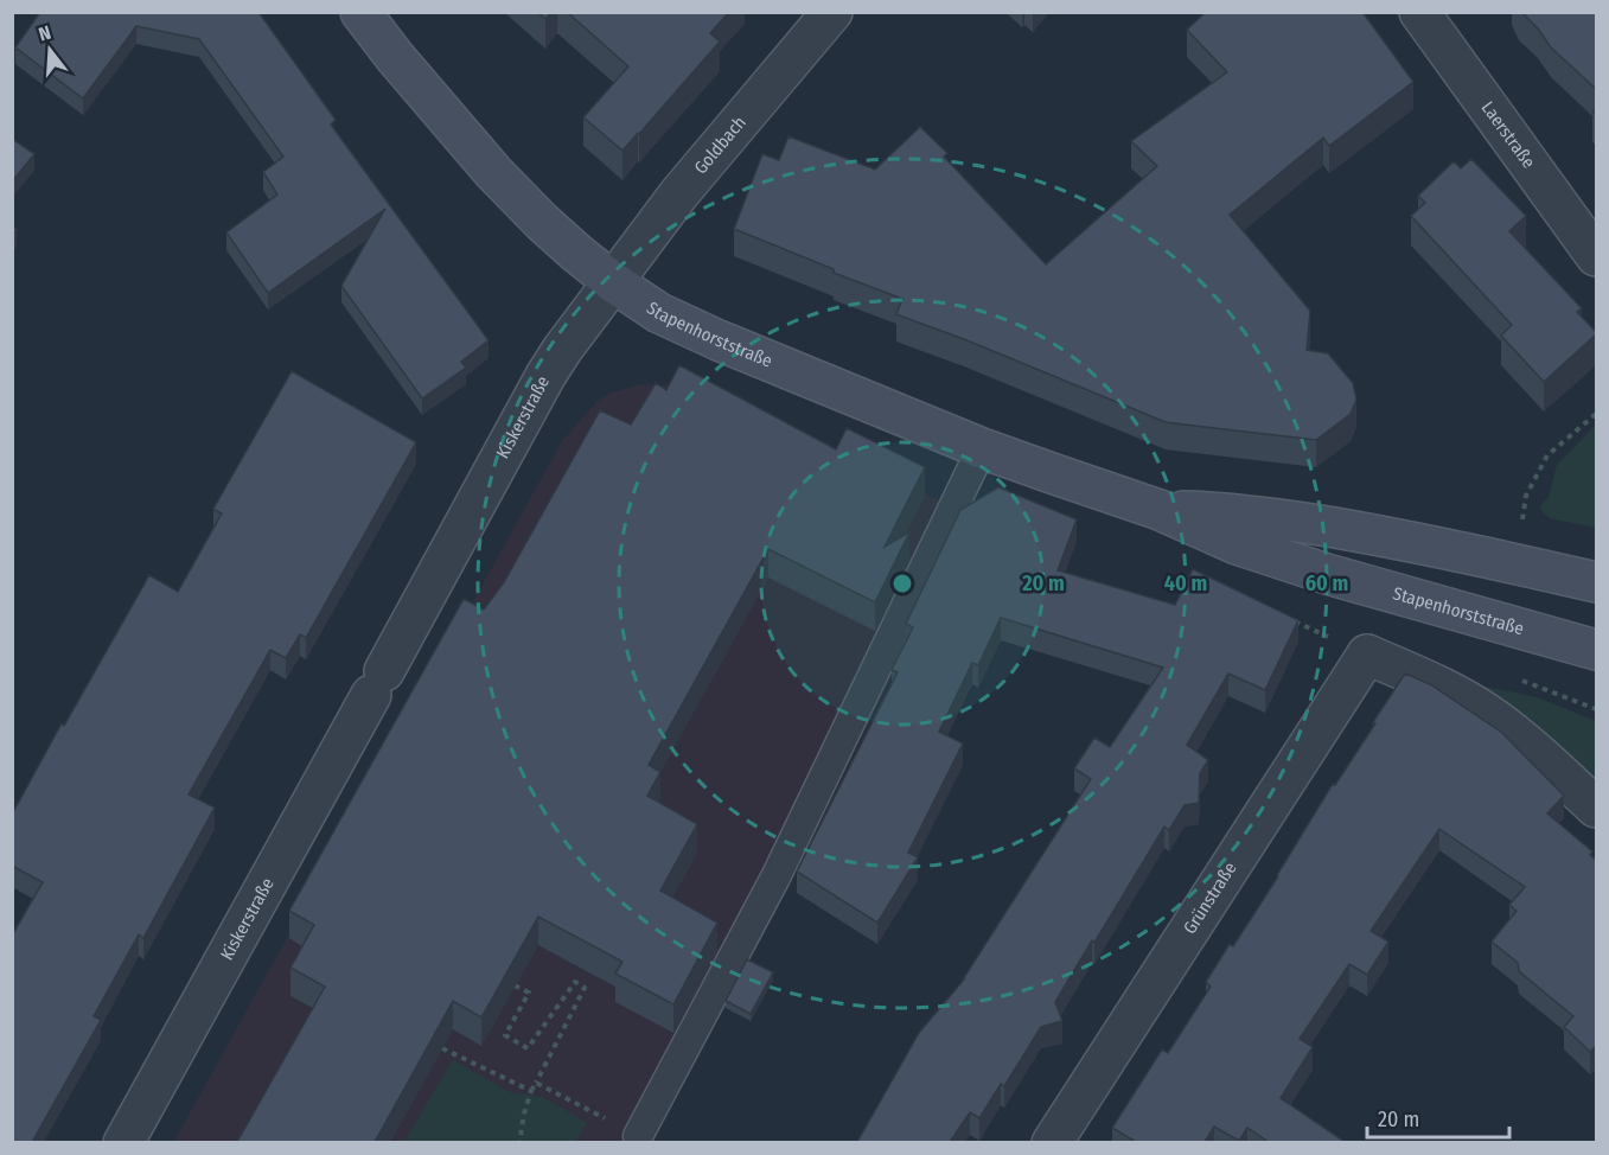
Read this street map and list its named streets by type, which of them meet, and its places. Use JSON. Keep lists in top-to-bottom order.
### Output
{
  "streets": {
    "main road": ["Stapenhorststraße"],
    "street": [
      "Laerstraße",
      "Goldbach",
      "Kiskerstraße",
      "Grünstraße"
    ]
  },
  "crossings": [
    ["Goldbach", "Stapenhorststraße"],
    ["Goldbach", "Kiskerstraße"],
    ["Stapenhorststraße", "Kiskerstraße"]
  ],
  "scale_bar": "20 m",
  "north": "top",
  "rings": ["20 m", "40 m", "60 m"]
}
